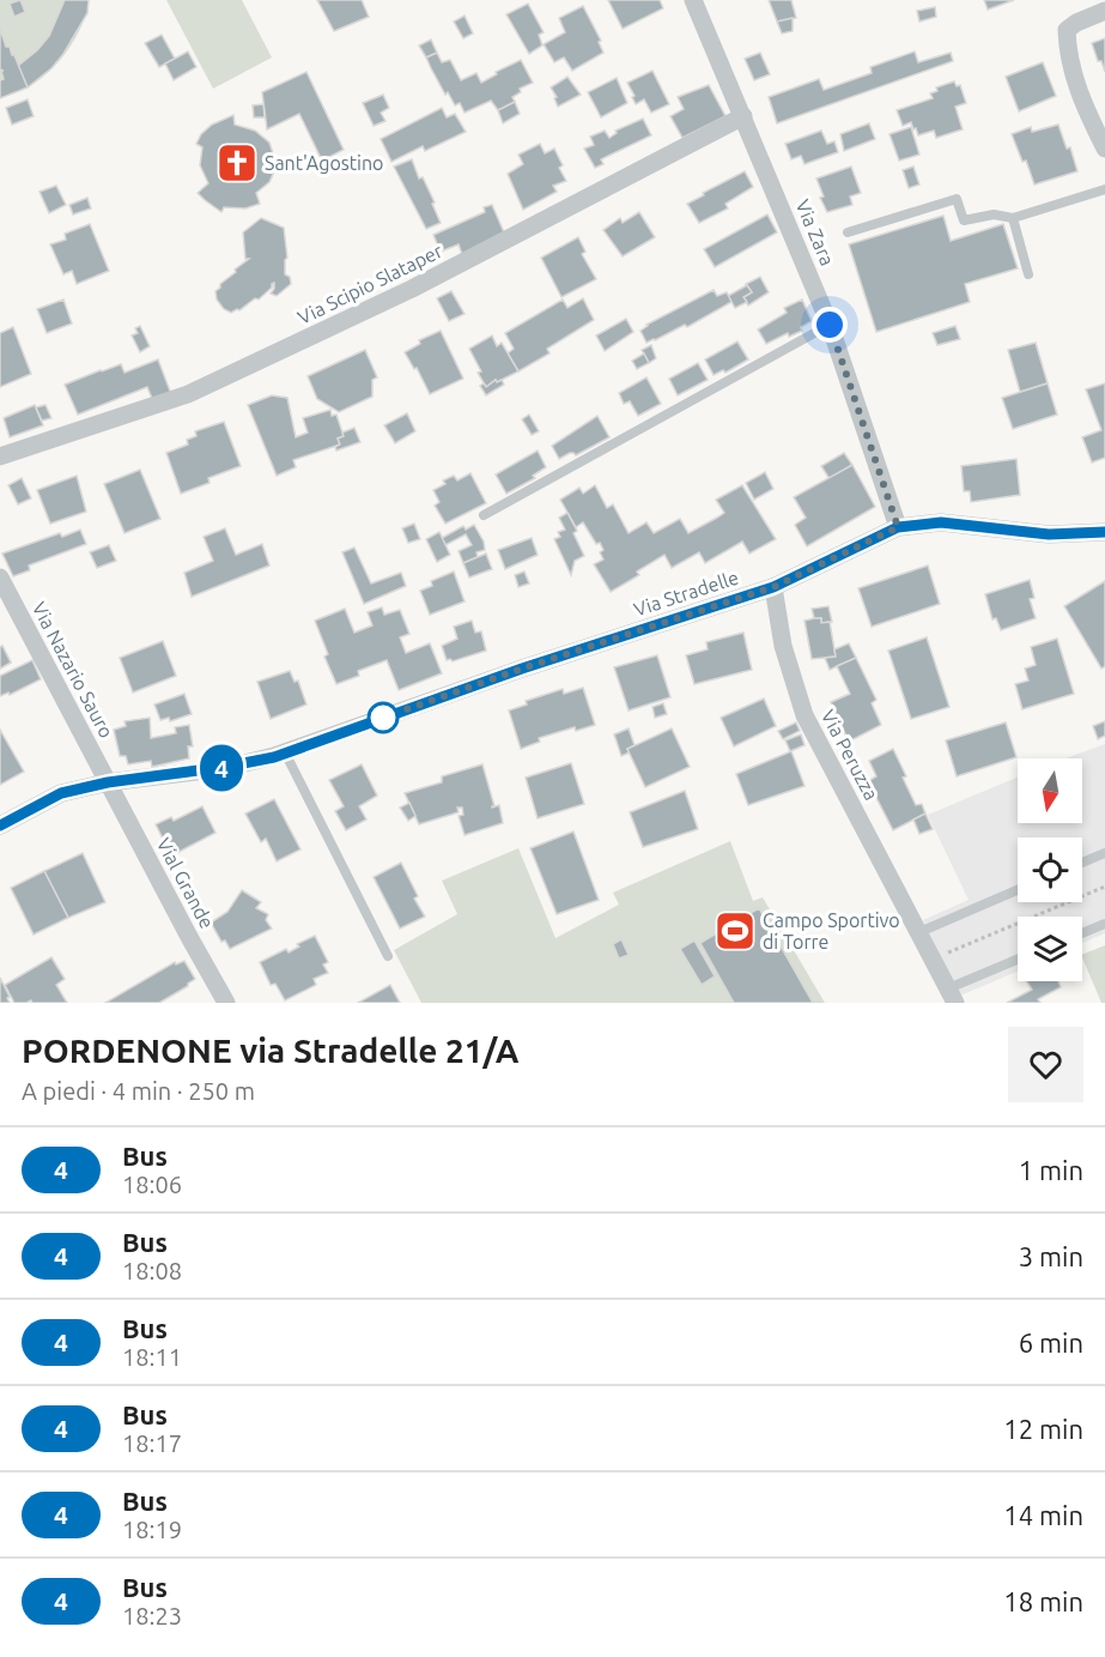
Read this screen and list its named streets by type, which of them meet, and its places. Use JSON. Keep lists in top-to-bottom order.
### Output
{
  "streets": {
    "street": [
      "Via Zara",
      "Via Scipio Slataper",
      "Via Stradelle",
      "Via Nazario Sauro",
      "Via Peruzza",
      "Vial Grande"
    ]
  },
  "crossings": [
    ["Via Zara", "Via Scipio Slataper"],
    ["Via Zara", "Via Stradelle"],
    ["Via Stradelle", "Via Nazario Sauro"],
    ["Via Stradelle", "Via Peruzza"],
    ["Via Stradelle", "Vial Grande"],
    ["Via Nazario Sauro", "Vial Grande"]
  ],
  "places": {
    "church": ["Sant'Agostino"],
    "sports": ["Campo Sportivo di Torre"]
  },
  "lines": ["bus line 4"],
  "north": "bottom",
  "page": {
    "on_map": "4",
    "heading": ["PORDENONE via Stradelle 21/A", "A piedi · 4 min · 250 m"],
    "list": [
      {
        "mark": "4",
        "name": "Bus",
        "note": "18:06",
        "value": "1 min"
      },
      {
        "mark": "4",
        "name": "Bus",
        "note": "18:08",
        "value": "3 min"
      },
      {
        "mark": "4",
        "name": "Bus",
        "note": "18:11",
        "value": "6 min"
      },
      {
        "mark": "4",
        "name": "Bus",
        "note": "18:17",
        "value": "12 min"
      },
      {
        "mark": "4",
        "name": "Bus",
        "note": "18:19",
        "value": "14 min"
      },
      {
        "mark": "4",
        "name": "Bus",
        "note": "18:23",
        "value": "18 min"
      }
    ]
  }
}
